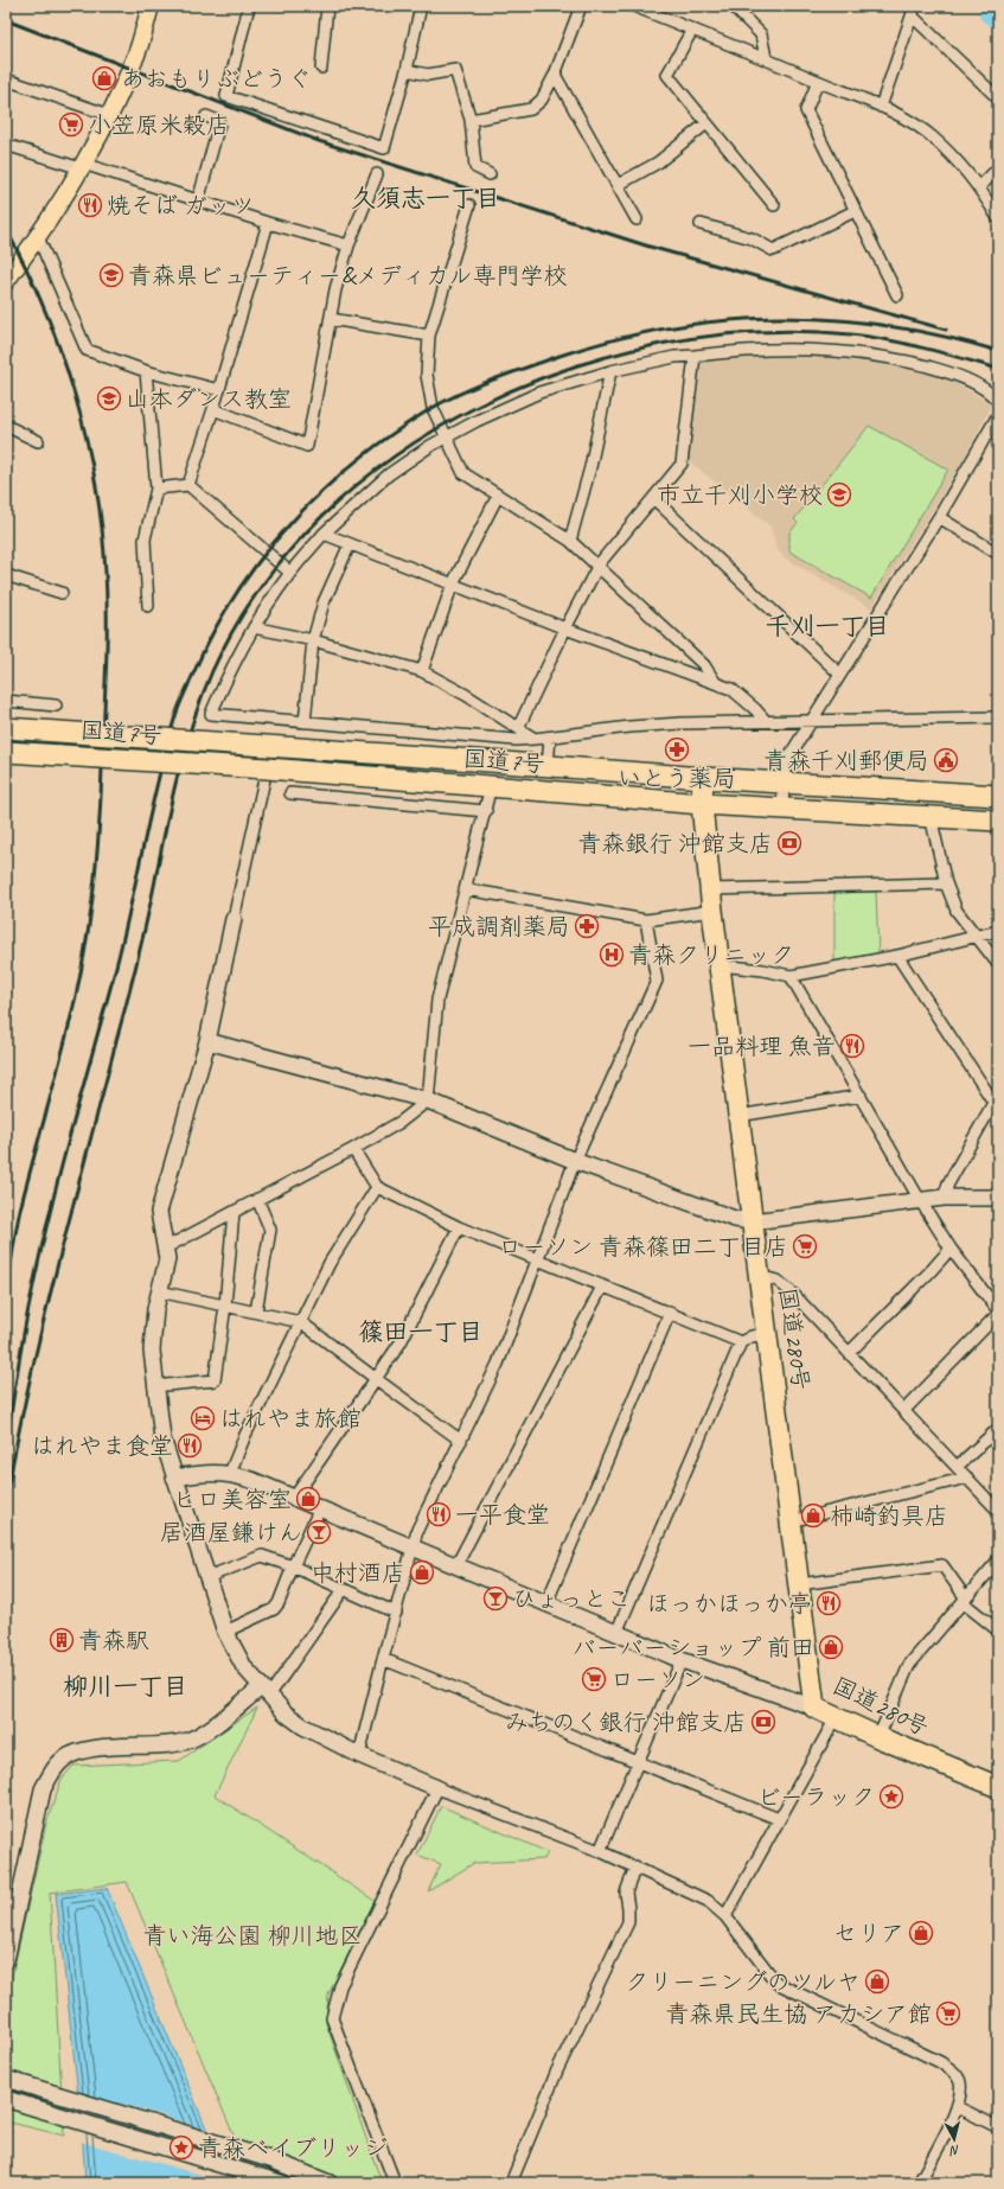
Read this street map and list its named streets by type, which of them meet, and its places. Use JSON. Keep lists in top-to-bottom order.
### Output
{
  "streets": {
    "highway": ["国道7号", "国道280号"]
  },
  "crossings": [
    ["国道7号", "国道280号"]
  ],
  "districts": [
    "久須志一丁目",
    "千刈一丁目",
    "篠田一丁目",
    "柳川一丁目"
  ],
  "parks": ["青い海公園 柳川地区"],
  "places": {
    "shop": [
      "あおもりぶどうぐ",
      "ヒロ美容室",
      "柿崎釣具店",
      "中村酒店",
      "バーバーショップ 前田",
      "セリア",
      "クリーニングのツルヤ"
    ],
    "supermarket": [
      "小笠原米穀店",
      "ローソン 青森篠田二丁目店",
      "ローソン",
      "青森県民生協 アカシア館"
    ],
    "restaurant": [
      "焼そば ガッツ",
      "一品料理 魚音",
      "はれやま食堂",
      "一平食堂",
      "ほっかほっか亭"
    ],
    "school or university": ["青森県ビューティー&メディカル専門学校", "山本ダンス教室", "市立千刈小学校"],
    "pharmacy": ["いとう薬局", "平成調剤薬局"],
    "public building": ["青森千刈郵便局"],
    "bank": ["青森銀行 沖館支店", "みちのく銀行 沖館支店"],
    "hospital": ["青森クリニック"],
    "hotel": ["はれやま旅館"],
    "bar": ["居酒屋鎌けん", "ひょっとこ"],
    "building": ["青森駅"],
    "place": ["ビーラック", "青森ベイブリッジ"]
  },
  "north": "bottom"
}
